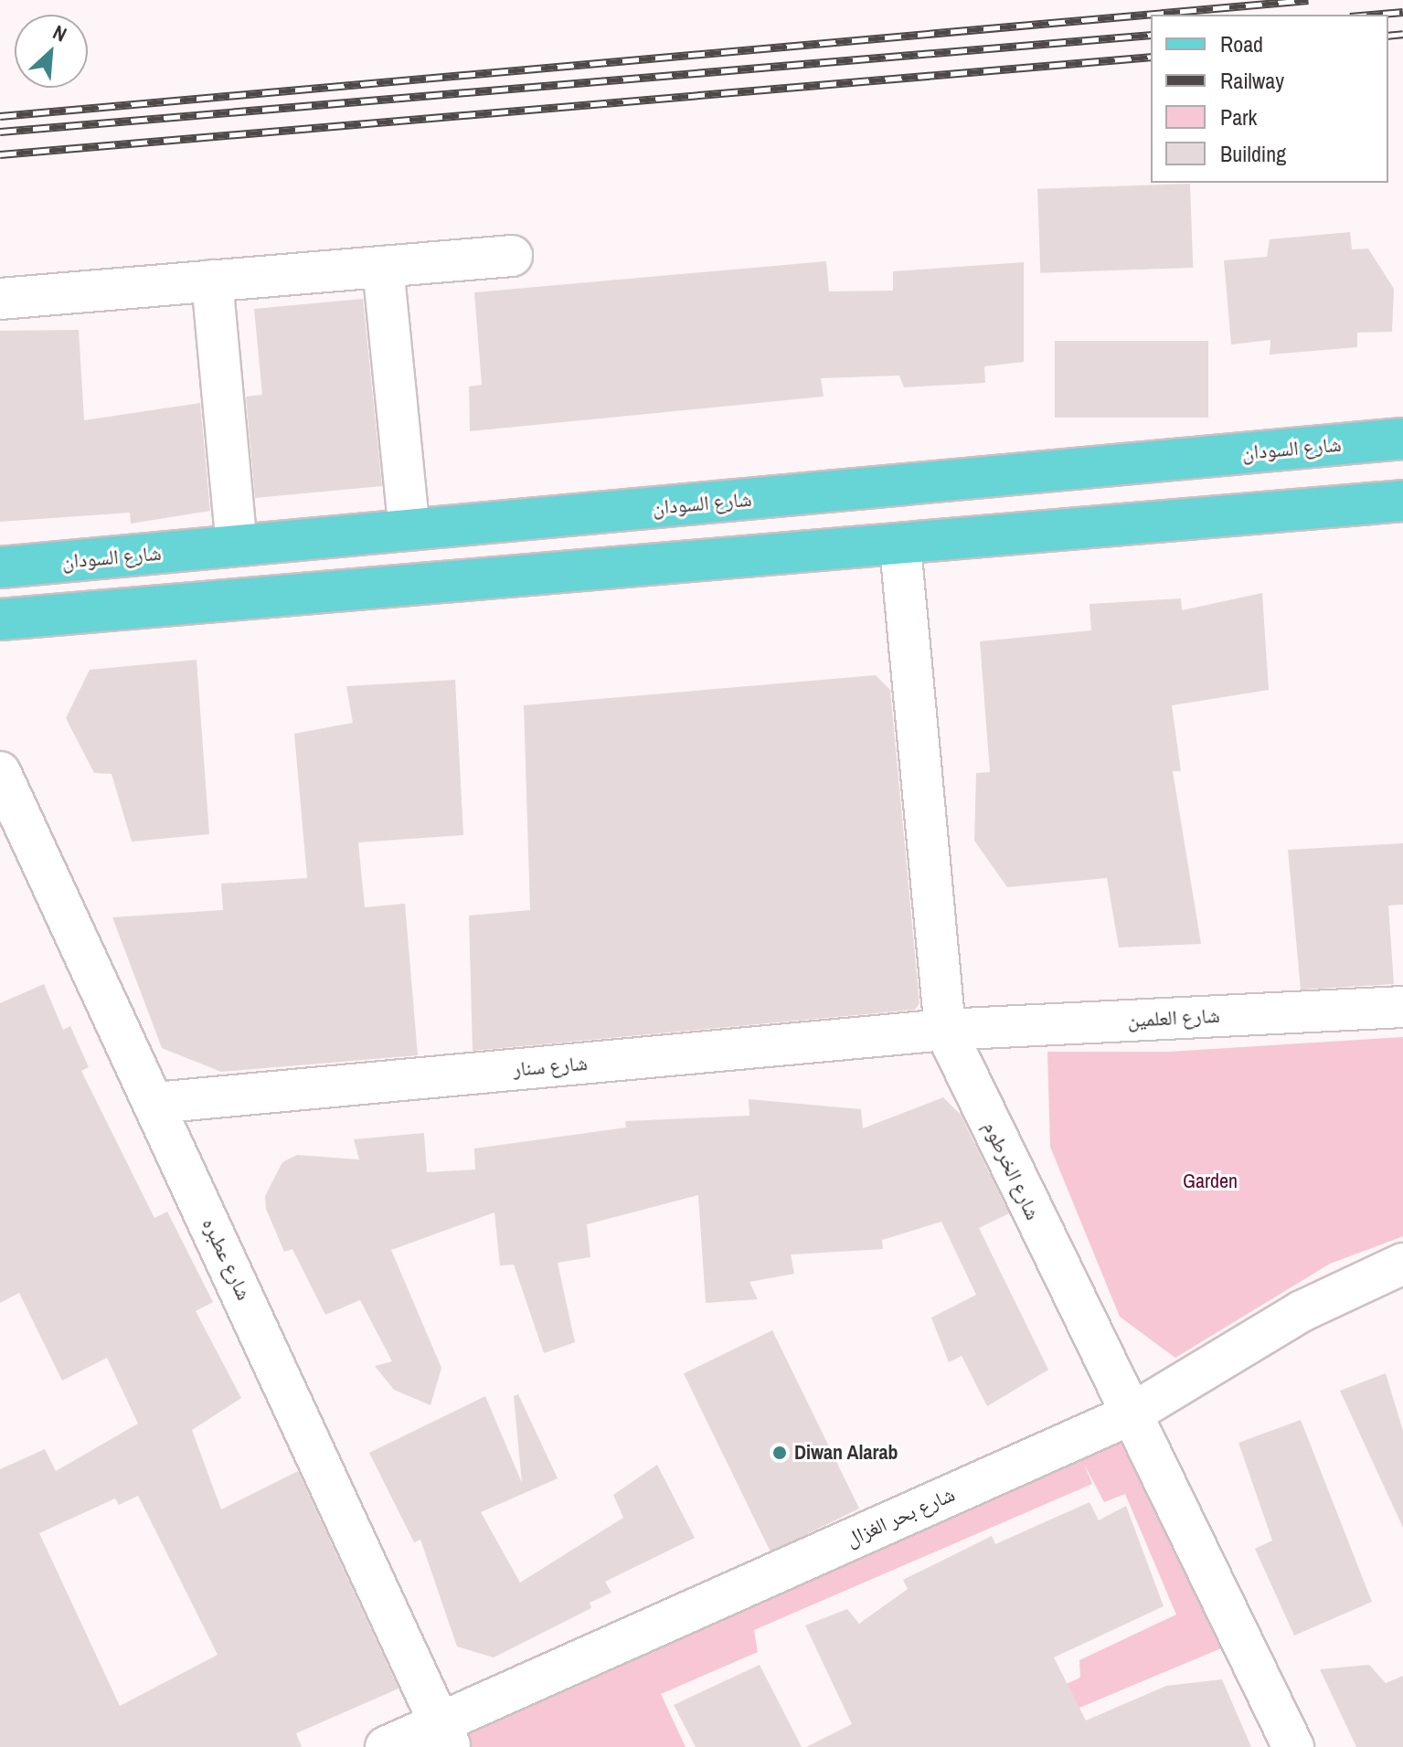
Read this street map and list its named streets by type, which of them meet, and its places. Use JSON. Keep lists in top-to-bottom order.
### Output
{
  "streets": {
    "main road": ["شارع السودان"],
    "street": [
      "شارع العلمين",
      "شارع سنار",
      "شارع الخرطوم",
      "شارع عطبره",
      "شارع بحر الغزال"
    ]
  },
  "crossings": [
    ["شارع العلمين", "شارع سنار"],
    ["شارع العلمين", "شارع الخرطوم"],
    ["شارع سنار", "شارع الخرطوم"],
    ["شارع سنار", "شارع عطبره"],
    ["شارع الخرطوم", "شارع بحر الغزال"],
    ["شارع عطبره", "شارع بحر الغزال"]
  ],
  "parks": ["Garden"],
  "places": ["Diwan Alarab"],
  "legend": [
    "Road",
    "Railway",
    "Park",
    "Building"
  ],
  "north": "top right"
}
